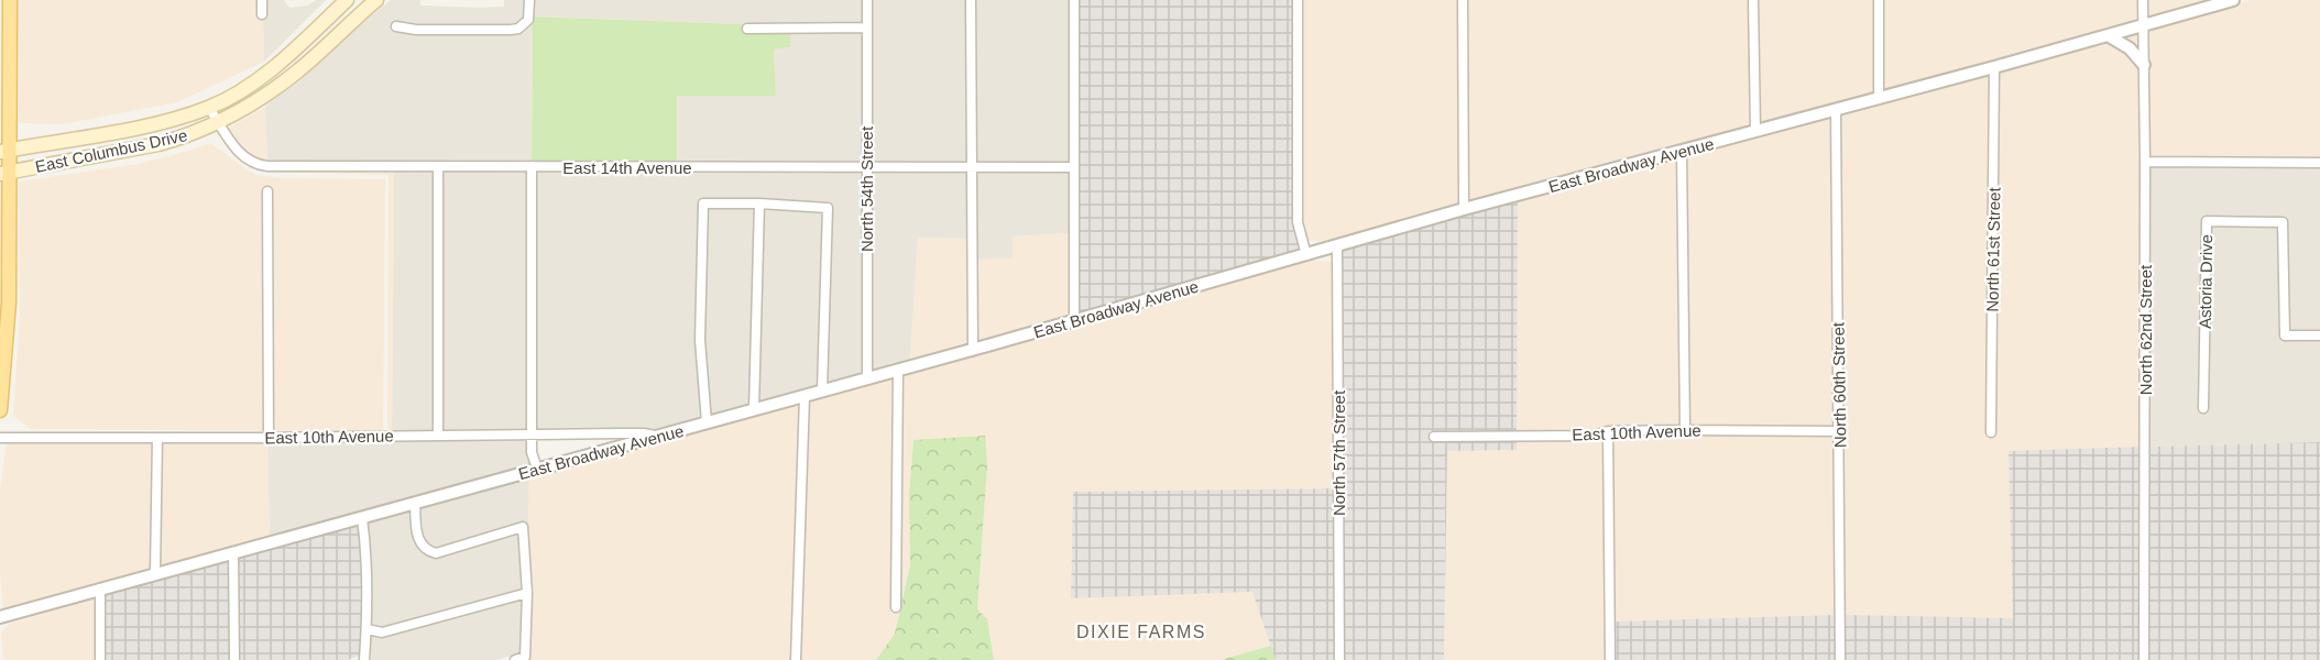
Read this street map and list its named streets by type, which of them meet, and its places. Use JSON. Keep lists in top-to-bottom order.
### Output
{
  "streets": {
    "main road": ["East Columbus Drive"],
    "street": [
      "East Broadway Avenue",
      "East 14th Avenue",
      "North 54th Street",
      "North 61st Street",
      "Astoria Drive",
      "North 62nd Street",
      "North 60th Street",
      "East 10th Avenue",
      "North 57th Street"
    ]
  },
  "crossings": [
    ["East Columbus Drive", "East 14th Avenue"],
    ["East Broadway Avenue", "North 54th Street"],
    ["East Broadway Avenue", "North 61st Street"],
    ["East Broadway Avenue", "North 62nd Street"],
    ["East Broadway Avenue", "North 60th Street"],
    ["East Broadway Avenue", "East 10th Avenue"],
    ["East Broadway Avenue", "North 57th Street"],
    ["East 14th Avenue", "North 54th Street"],
    ["North 60th Street", "East 10th Avenue"]
  ],
  "districts": ["DIXIE FARMS"]
}
